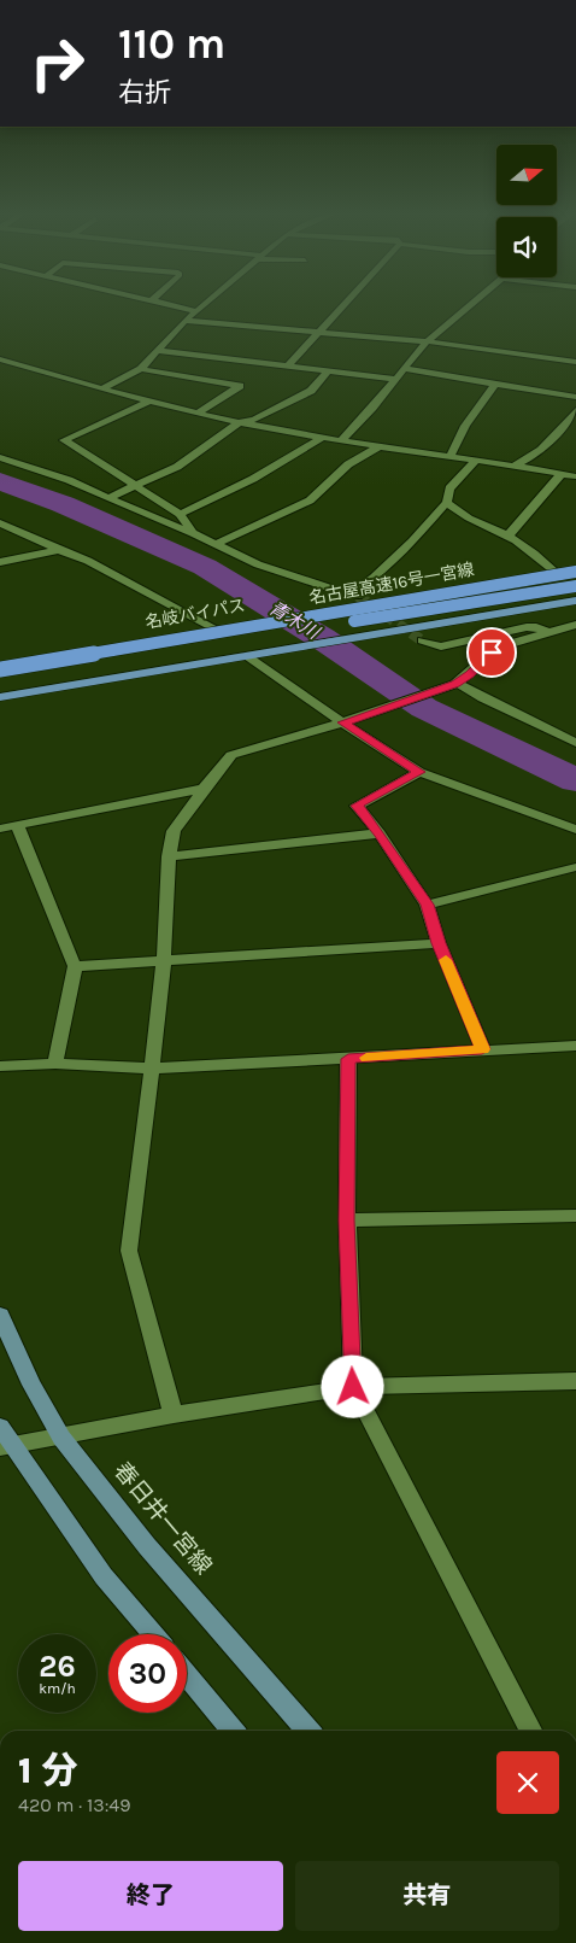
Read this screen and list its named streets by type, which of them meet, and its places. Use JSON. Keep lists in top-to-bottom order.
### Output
{
  "streets": {
    "highway": ["名古屋高速16号一宮線", "名岐バイパス"],
    "main road": ["春日井一宮線"]
  },
  "crossings": [
    ["名古屋高速16号一宮線", "名岐バイパス"]
  ],
  "water": ["青木川"],
  "north": "right",
  "page": {
    "turn": ["110 m", "右折"],
    "speed": "26 km/h",
    "limit": "30",
    "heading": ["1 分", "420 m · 13:49"],
    "buttons": ["終了", "共有"]
  }
}
